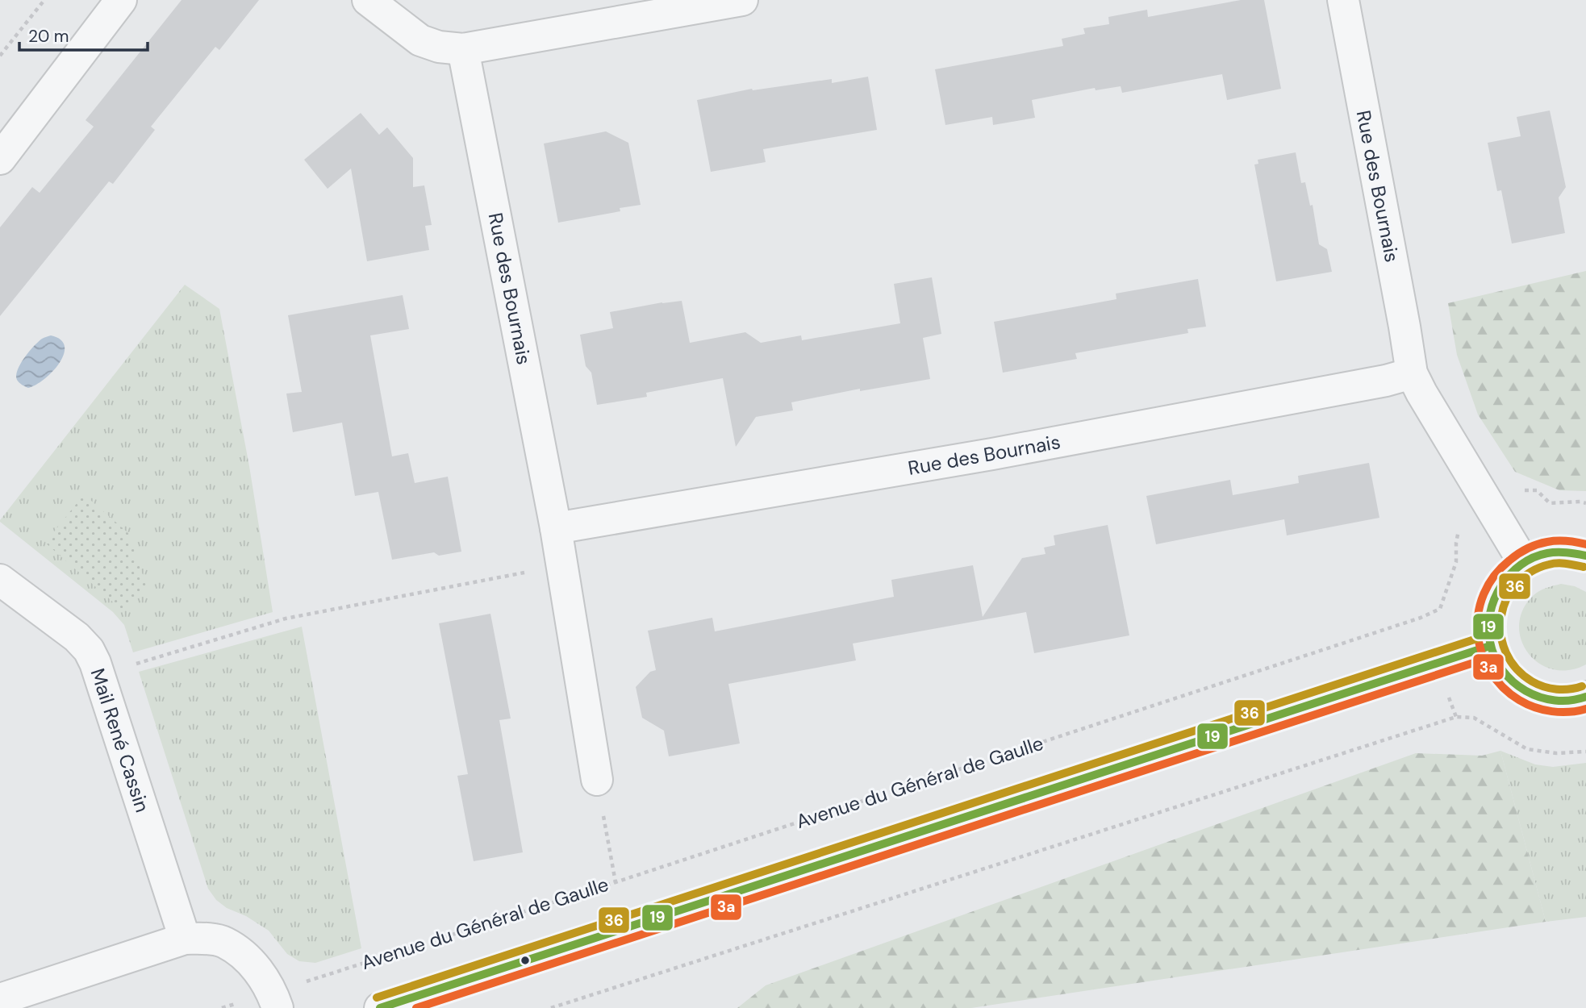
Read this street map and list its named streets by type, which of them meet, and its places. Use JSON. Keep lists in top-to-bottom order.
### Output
{
  "streets": {
    "street": ["Rue des Bournais", "Mail René Cassin"],
    "path": ["Avenue du Général de Gaulle"]
  },
  "lines": ["transit line 3a", "transit line 19", "transit line 36"],
  "scale_bar": "20 m"
}
